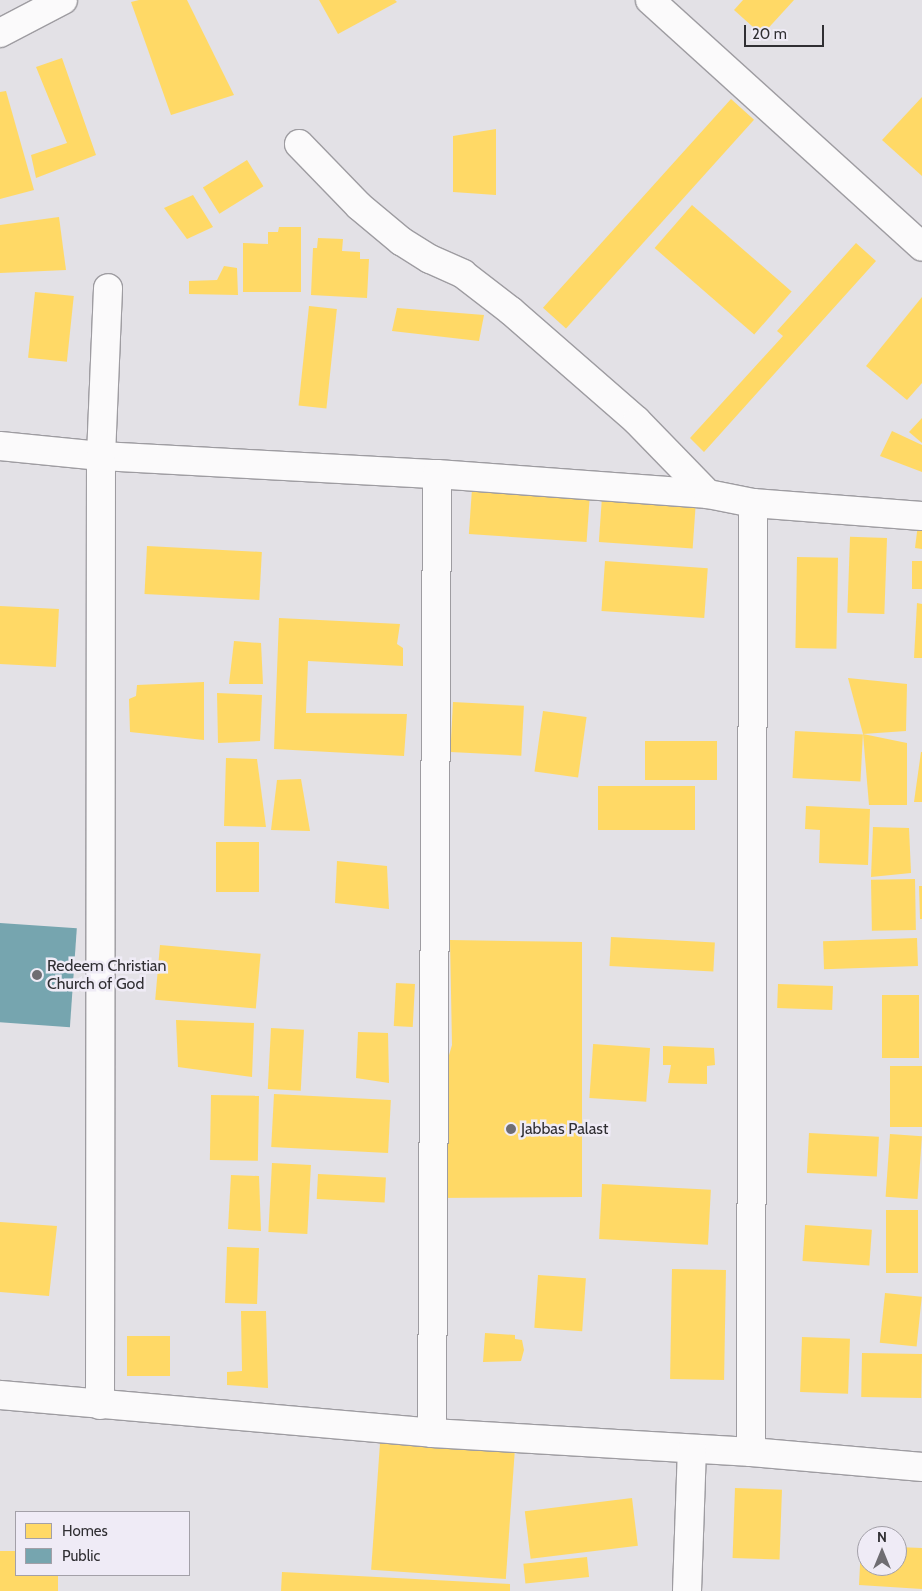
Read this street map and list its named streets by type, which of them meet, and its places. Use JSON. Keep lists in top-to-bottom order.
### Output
{
  "places": ["Redeem Christian Church of God", "Jabbas Palast"],
  "legend": ["Homes", "Public"],
  "scale_bar": "20 m",
  "north": "top"
}
